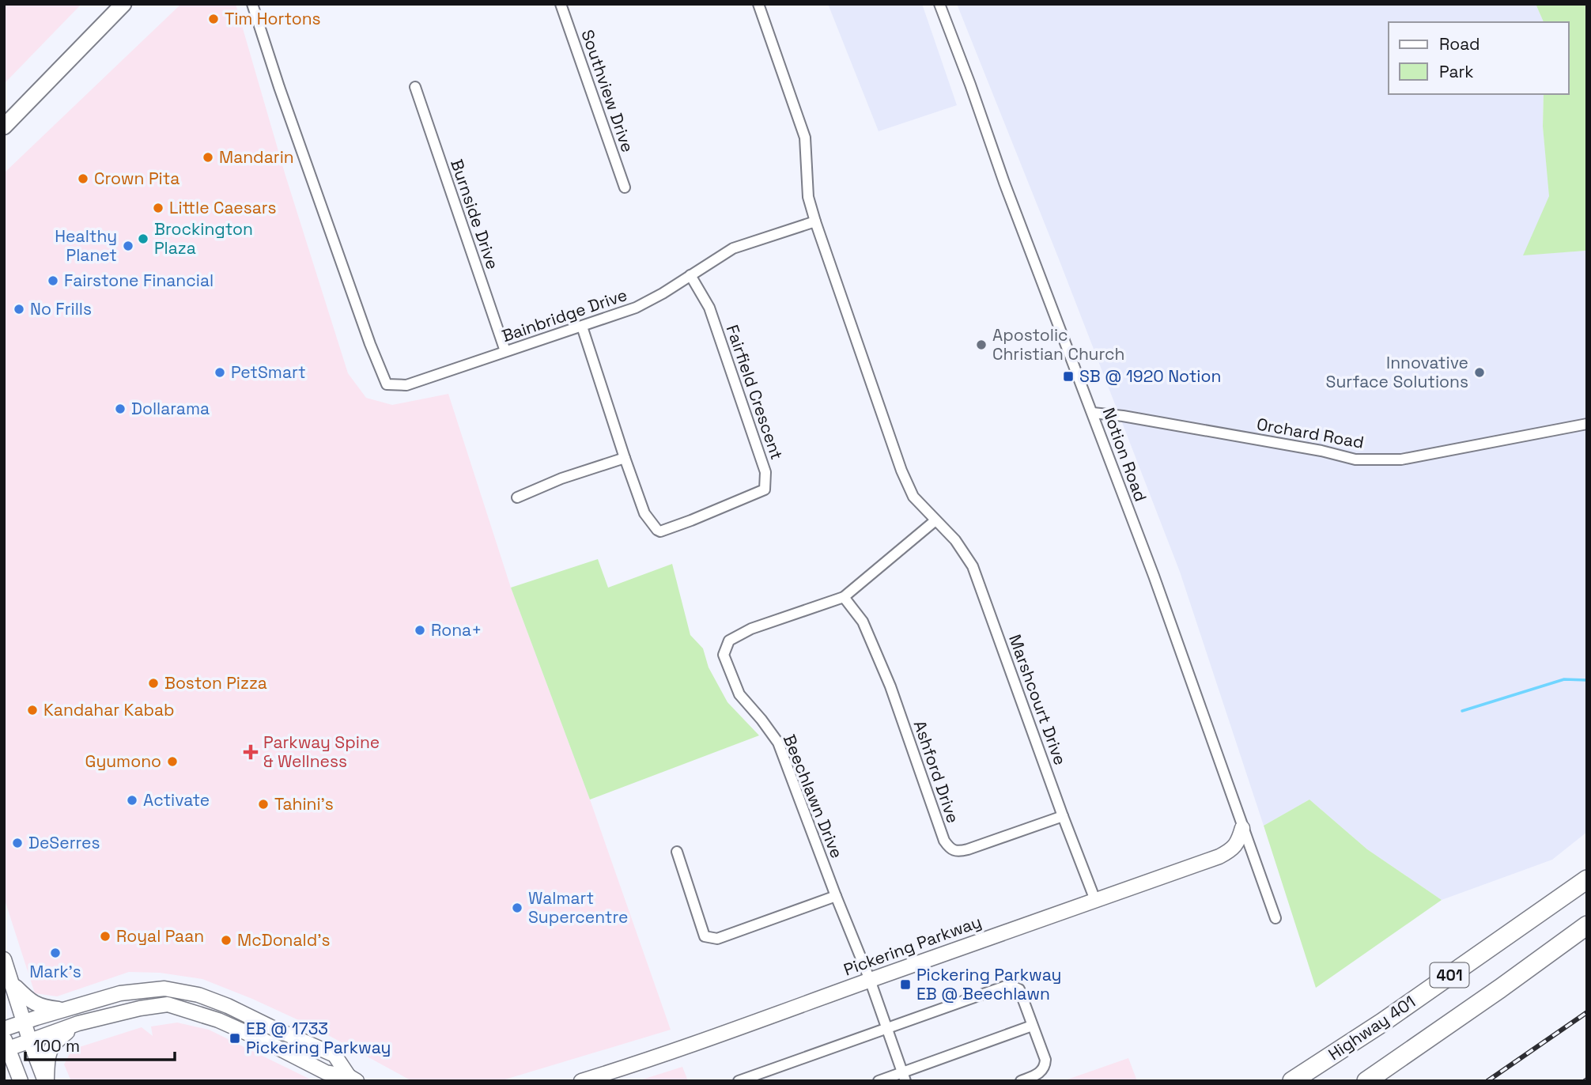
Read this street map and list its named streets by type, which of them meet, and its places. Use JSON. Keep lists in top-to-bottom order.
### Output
{
  "streets": {
    "highway": ["401", "Highway 401"],
    "street": [
      "Southview Drive",
      "Burnside Drive",
      "Bainbridge Drive",
      "Fairfield Crescent",
      "Orchard Road",
      "Notion Road",
      "Marshcourt Drive",
      "Ashford Drive",
      "Beechlawn Drive",
      "Pickering Parkway"
    ]
  },
  "crossings": [
    ["Burnside Drive", "Bainbridge Drive"],
    ["Bainbridge Drive", "Fairfield Crescent"],
    ["Orchard Road", "Notion Road"],
    ["Notion Road", "Pickering Parkway"],
    ["Marshcourt Drive", "Ashford Drive"],
    ["Marshcourt Drive", "Beechlawn Drive"],
    ["Marshcourt Drive", "Pickering Parkway"],
    ["Ashford Drive", "Beechlawn Drive"],
    ["Beechlawn Drive", "Pickering Parkway"]
  ],
  "places": {
    "other": [
      "Tim Hortons",
      "Mandarin",
      "Crown Pita",
      "Little Caesars",
      "Brockington Plaza",
      "Healthy Planet",
      "Fairstone Financial",
      "No Frills",
      "Apostolic Christian Church",
      "PetSmart",
      "Innovative Surface Solutions",
      "Dollarama",
      "Rona+",
      "Boston Pizza",
      "Kandahar Kabab",
      "Gyumono",
      "Activate",
      "Tahini's",
      "DeSerres",
      "Walmart Supercentre",
      "Royal Paan",
      "McDonald's",
      "Mark's"
    ],
    "transit": ["SB @ 1920 Notion", "Pickering Parkway EB @ Beechlawn", "EB @ 1733 Pickering Parkway"],
    "health": ["Parkway Spine & Wellness"]
  },
  "legend": ["Road", "Park"],
  "scale_bar": "100 m"
}
